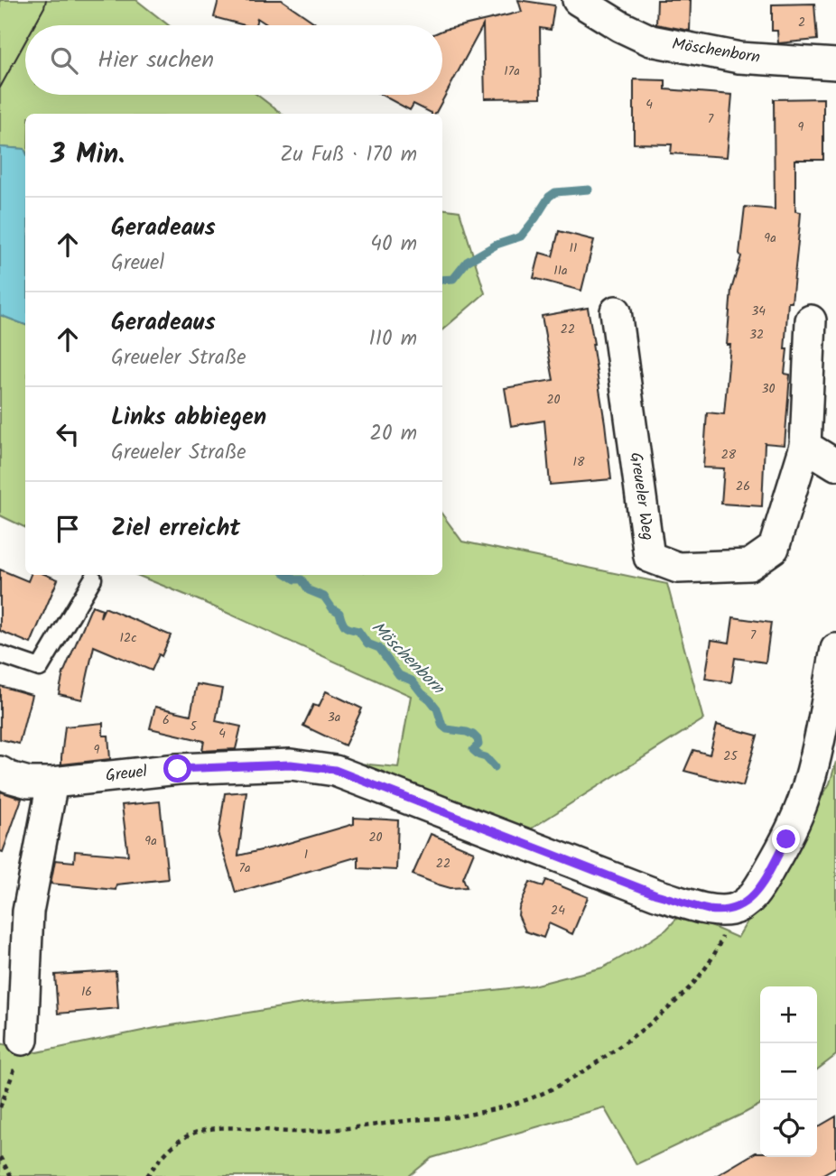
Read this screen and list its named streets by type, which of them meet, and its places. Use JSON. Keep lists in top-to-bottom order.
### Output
{
  "streets": {
    "street": ["Möschenborn", "Greueler Weg", "Greuel"]
  },
  "water": ["Möschenborn"],
  "house_numbers": [
    "2",
    "17a",
    "4",
    "7",
    "9",
    "9a",
    "11",
    "11a",
    "34",
    "22",
    "32",
    "30",
    "20",
    "28",
    "18",
    "26",
    "7",
    "12c",
    "3a",
    "6",
    "5",
    "4",
    "9",
    "25",
    "20",
    "9a",
    "1",
    "22",
    "7a",
    "24",
    "16"
  ],
  "page": {
    "search": "Hier suchen",
    "heading": ["3 Min.", "Zu Fuß · 170 m"],
    "list": [
      ["Geradeaus", "Greuel", "40 m"],
      ["Geradeaus", "Greueler Straße", "110 m"],
      ["Links abbiegen", "Greueler Straße", "20 m"],
      "Ziel erreicht"
    ],
    "map_buttons": ["+", "−"]
  }
}
